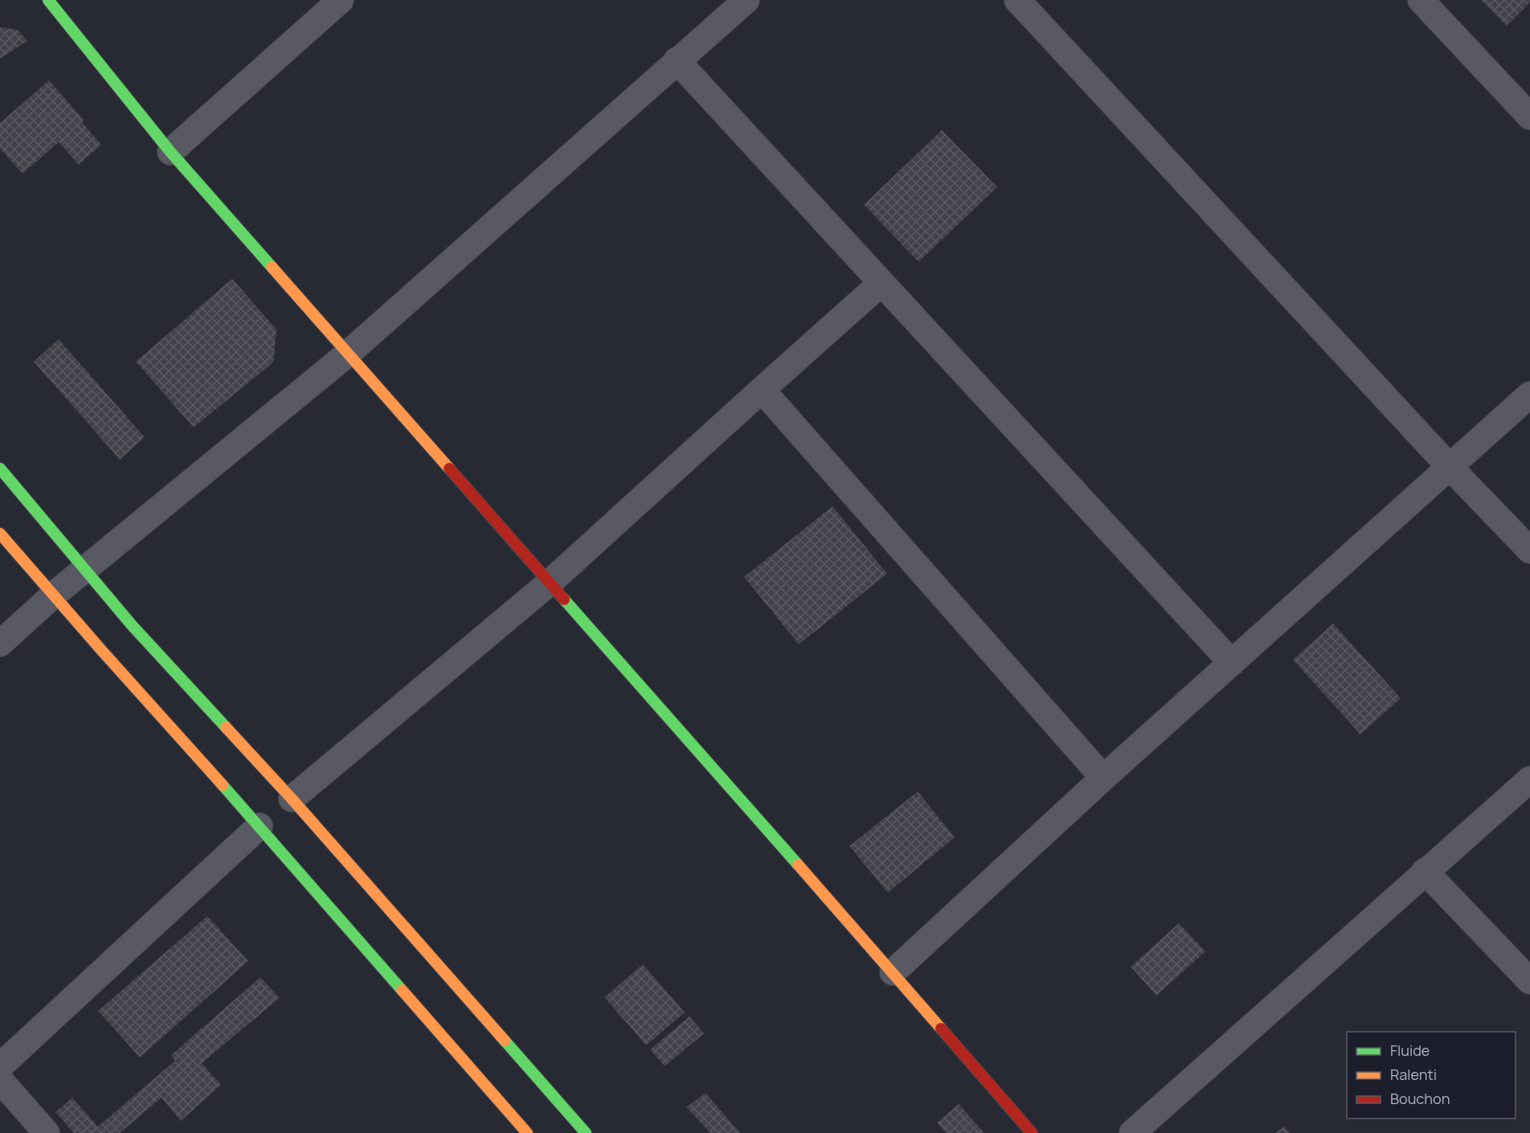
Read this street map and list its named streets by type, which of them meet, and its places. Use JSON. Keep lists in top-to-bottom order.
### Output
{
  "legend": ["Fluide", "Ralenti", "Bouchon"]
}
